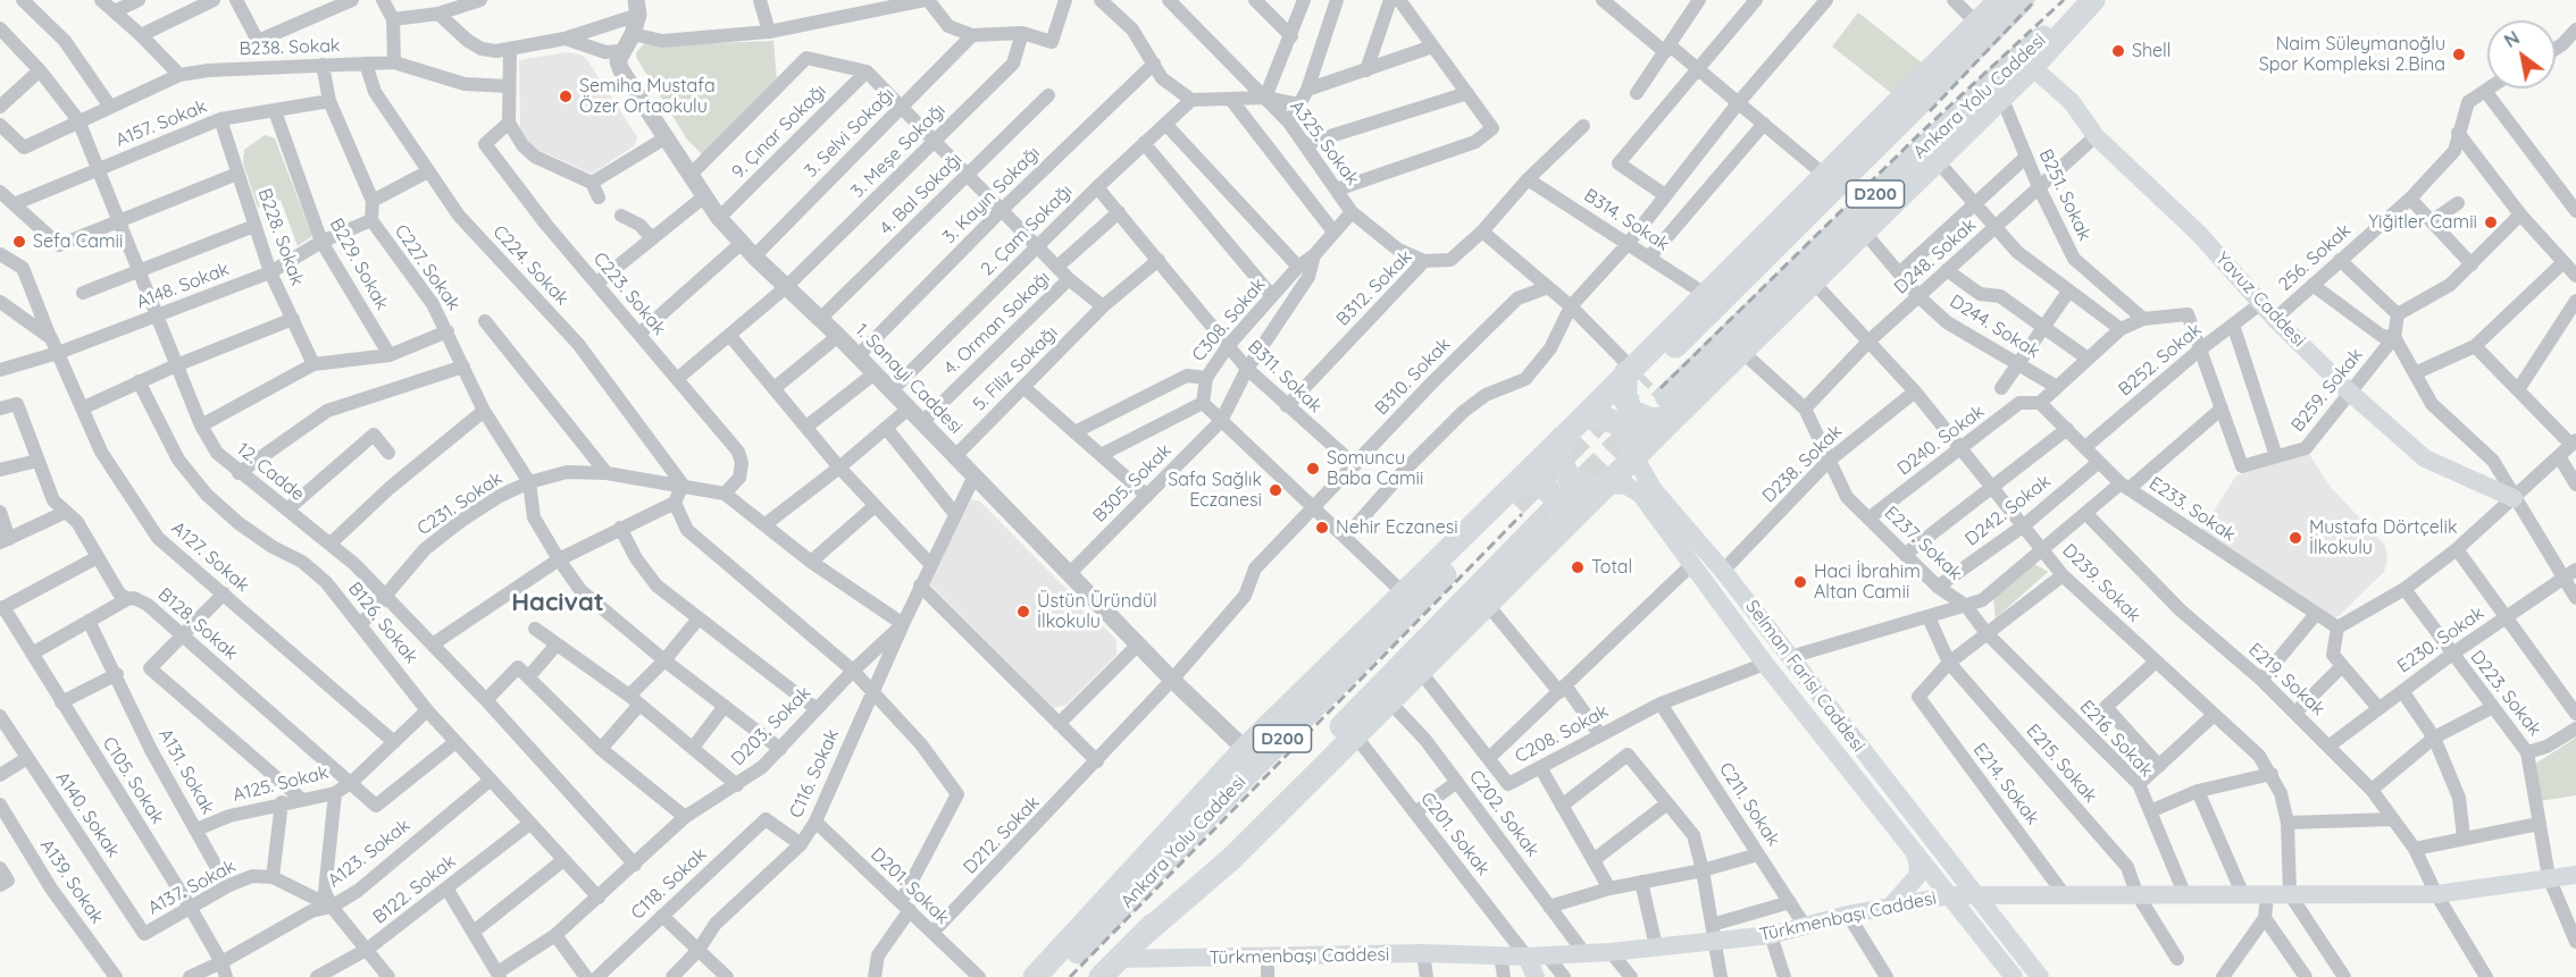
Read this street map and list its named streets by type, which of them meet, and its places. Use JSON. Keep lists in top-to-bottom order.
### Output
{
  "streets": {
    "highway": ["Ankara Yolu Caddesi", "D200"],
    "main road": ["Yavuz Caddesi", "Selman Farisi Caddesi", "Türkmenbaşı Caddesi"],
    "street": [
      "B238. Sokak",
      "A157. Sokak",
      "9. Çınar Sokağı",
      "3. Selvi Sokağı",
      "A325. Sokak",
      "3. Meşe Sokağı",
      "4. Bal Sokağı",
      "3. Kayın Sokağı",
      "B251. Sokak",
      "B314. Sokak",
      "2. Çam Sokağı",
      "B228. Sokak",
      "D248. Sokak",
      "256. Sokak",
      "B229. Sokak",
      "C224. Sokak",
      "C227. Sokak",
      "A148. Sokak",
      "B312. Sokak",
      "C223. Sokak",
      "C308. Sokak",
      "4. Orman Sokağı",
      "D244. Sokak",
      "B252. Sokak",
      "5. Filiz Sokağı",
      "B311. Sokak",
      "B310. Sokak",
      "1. Sanayi Caddesi",
      "B259. Sokak",
      "D240. Sokak",
      "D238. Sokak",
      "12. Cadde",
      "B305. Sokak",
      "C231. Sokak",
      "E233. Sokak",
      "D242. Sokak",
      "E237. Sokak",
      "A127. Sokak",
      "D239. Sokak",
      "B126. Sokak",
      "B128. Sokak",
      "E230. Sokak",
      "E219. Sokak",
      "D223. Sokak",
      "D203. Sokak",
      "C208. Sokak",
      "E216. Sokak",
      "E215. Sokak",
      "A131. Sokak",
      "C116. Sokak",
      "C105. Sokak",
      "A125. Sokak",
      "E214. Sokak",
      "C211. Sokak",
      "C202. Sokak",
      "A140. Sokak",
      "C201. Sokak",
      "D212. Sokak",
      "A123. Sokak",
      "A139. Sokak",
      "C118. Sokak",
      "D201. Sokak",
      "A137. Sokak",
      "B122. Sokak"
    ]
  },
  "crossings": [
    ["B238. Sokak", "C224. Sokak"],
    ["B238. Sokak", "C227. Sokak"],
    ["B238. Sokak", "12. Cadde"],
    ["Ankara Yolu Caddesi", "Türkmenbaşı Caddesi"],
    ["A157. Sokak", "B228. Sokak"],
    ["A157. Sokak", "B229. Sokak"],
    ["A157. Sokak", "C227. Sokak"],
    ["A157. Sokak", "12. Cadde"],
    ["9. Çınar Sokağı", "1. Sanayi Caddesi"],
    ["3. Selvi Sokağı", "1. Sanayi Caddesi"],
    ["A325. Sokak", "2. Çam Sokağı"],
    ["A325. Sokak", "B312. Sokak"],
    ["A325. Sokak", "C308. Sokak"],
    ["3. Meşe Sokağı", "C223. Sokak"],
    ["3. Meşe Sokağı", "1. Sanayi Caddesi"],
    ["4. Bal Sokağı", "1. Sanayi Caddesi"],
    ["3. Kayın Sokağı", "1. Sanayi Caddesi"],
    ["B251. Sokak", "D248. Sokak"],
    ["B314. Sokak", "B312. Sokak"],
    ["2. Çam Sokağı", "B311. Sokak"],
    ["2. Çam Sokağı", "1. Sanayi Caddesi"],
    ["B228. Sokak", "A148. Sokak"],
    ["D248. Sokak", "Yavuz Caddesi"],
    ["D248. Sokak", "D244. Sokak"],
    ["D248. Sokak", "E237. Sokak"],
    ["D248. Sokak", "D239. Sokak"],
    ["256. Sokak", "Yavuz Caddesi"],
    ["B229. Sokak", "A148. Sokak"],
    ["C224. Sokak", "C231. Sokak"],
    ["C227. Sokak", "A148. Sokak"],
    ["C227. Sokak", "C231. Sokak"],
    ["A148. Sokak", "12. Cadde"],
    ["A148. Sokak", "A127. Sokak"],
    ["B312. Sokak", "B311. Sokak"],
    ["C223. Sokak", "C231. Sokak"],
    ["Yavuz Caddesi", "B252. Sokak"],
    ["Yavuz Caddesi", "B259. Sokak"],
    ["C308. Sokak", "B311. Sokak"],
    ["C308. Sokak", "B305. Sokak"],
    ["4. Orman Sokağı", "1. Sanayi Caddesi"],
    ["B252. Sokak", "E233. Sokak"],
    ["5. Filiz Sokağı", "B311. Sokak"],
    ["5. Filiz Sokağı", "1. Sanayi Caddesi"],
    ["B311. Sokak", "B310. Sokak"],
    ["B311. Sokak", "B305. Sokak"],
    ["B310. Sokak", "1. Sanayi Caddesi"],
    ["B310. Sokak", "D212. Sokak"],
    ["1. Sanayi Caddesi", "B305. Sokak"],
    ["1. Sanayi Caddesi", "D203. Sokak"],
    ["1. Sanayi Caddesi", "D212. Sokak"],
    ["D240. Sokak", "E233. Sokak"],
    ["D240. Sokak", "E237. Sokak"],
    ["D240. Sokak", "D239. Sokak"],
    ["D238. Sokak", "E237. Sokak"],
    ["D238. Sokak", "D239. Sokak"],
    ["D238. Sokak", "Selman Farisi Caddesi"],
    ["12. Cadde", "C231. Sokak"],
    ["12. Cadde", "D203. Sokak"],
    ["C231. Sokak", "B126. Sokak"],
    ["E233. Sokak", "D242. Sokak"],
    ["D242. Sokak", "E237. Sokak"],
    ["D242. Sokak", "D239. Sokak"],
    ["E237. Sokak", "E216. Sokak"],
    ["A127. Sokak", "A125. Sokak"],
    ["D239. Sokak", "Türkmenbaşı Caddesi"],
    ["B126. Sokak", "B128. Sokak"],
    ["B126. Sokak", "D203. Sokak"],
    ["B126. Sokak", "A125. Sokak"],
    ["B126. Sokak", "A123. Sokak"],
    ["B126. Sokak", "B122. Sokak"],
    ["B128. Sokak", "A125. Sokak"],
    ["E230. Sokak", "E219. Sokak"],
    ["E230. Sokak", "D223. Sokak"],
    ["Selman Farisi Caddesi", "C208. Sokak"],
    ["Selman Farisi Caddesi", "Türkmenbaşı Caddesi"],
    ["E219. Sokak", "Türkmenbaşı Caddesi"],
    ["D223. Sokak", "Türkmenbaşı Caddesi"],
    ["D203. Sokak", "C116. Sokak"],
    ["C208. Sokak", "C211. Sokak"],
    ["E216. Sokak", "Türkmenbaşı Caddesi"],
    ["E215. Sokak", "E214. Sokak"],
    ["E215. Sokak", "Türkmenbaşı Caddesi"],
    ["A131. Sokak", "A125. Sokak"],
    ["A131. Sokak", "A137. Sokak"],
    ["C116. Sokak", "C118. Sokak"],
    ["C116. Sokak", "D201. Sokak"],
    ["C105. Sokak", "A123. Sokak"],
    ["C105. Sokak", "A137. Sokak"],
    ["E214. Sokak", "Türkmenbaşı Caddesi"],
    ["C211. Sokak", "Türkmenbaşı Caddesi"],
    ["C202. Sokak", "Türkmenbaşı Caddesi"],
    ["A140. Sokak", "A137. Sokak"],
    ["C201. Sokak", "Türkmenbaşı Caddesi"],
    ["D212. Sokak", "D201. Sokak"]
  ],
  "districts": ["Hacivat"],
  "places": [
    "Shell",
    "Naim Süleymanoğlu Spor Kompleksi 2.Bina",
    "Semiha Mustafa Özer Ortaokulu",
    "Yiğitler Camii",
    "Sefa Camii",
    "Somuncu Baba Camii",
    "Safa Sağlık Eczanesi",
    "Nehir Eczanesi",
    "Mustafa Dörtçelik İlkokulu",
    "Total",
    "Haci İbrahim Altan Camii",
    "Üstün Üründül İlkokulu"
  ],
  "north": "top left"
}
